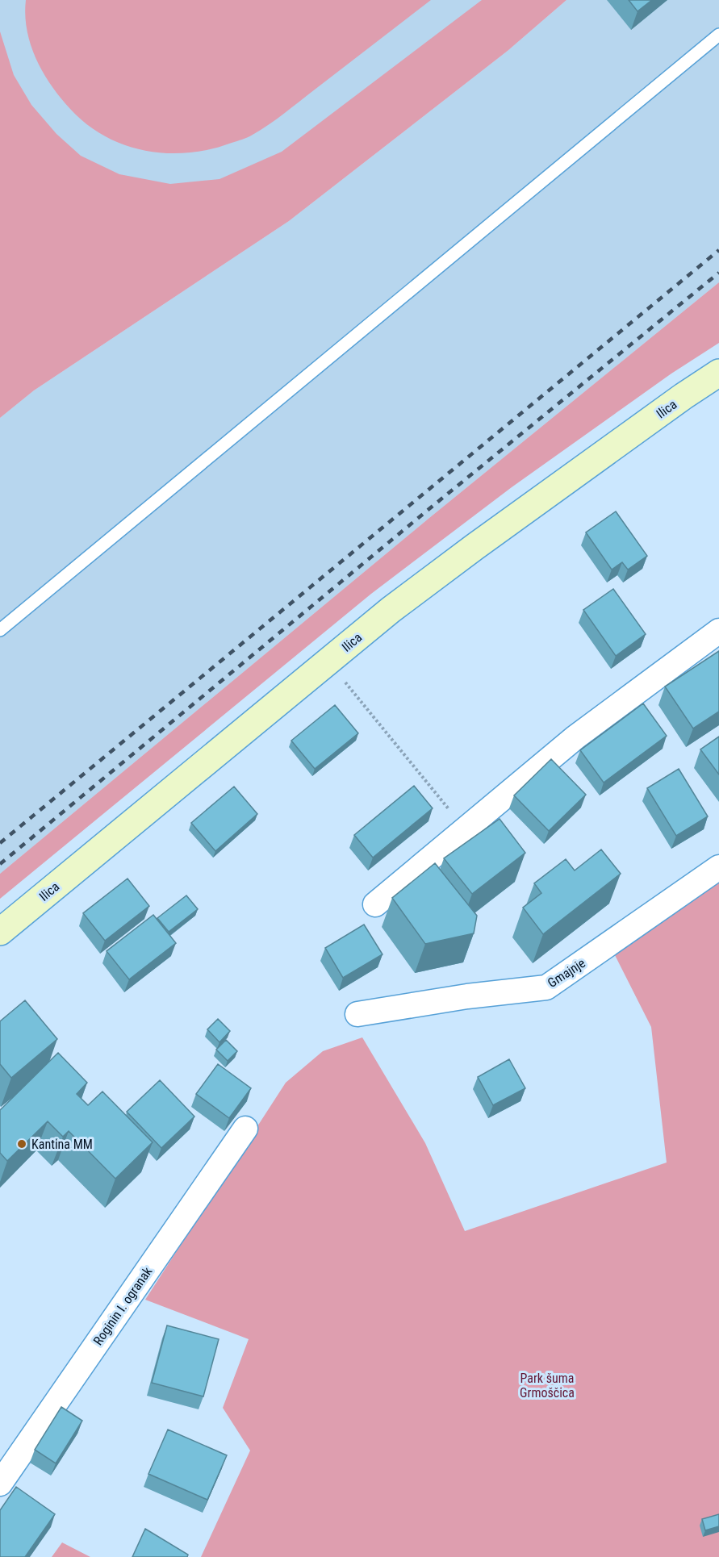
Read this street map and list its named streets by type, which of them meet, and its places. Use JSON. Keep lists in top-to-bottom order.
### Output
{
  "streets": {
    "main road": ["Ilica"],
    "street": ["Gmajnje", "Roginin I. ogranak"]
  },
  "parks": ["Park šuma Grmoščica"],
  "places": ["Kantina MM"]
}
